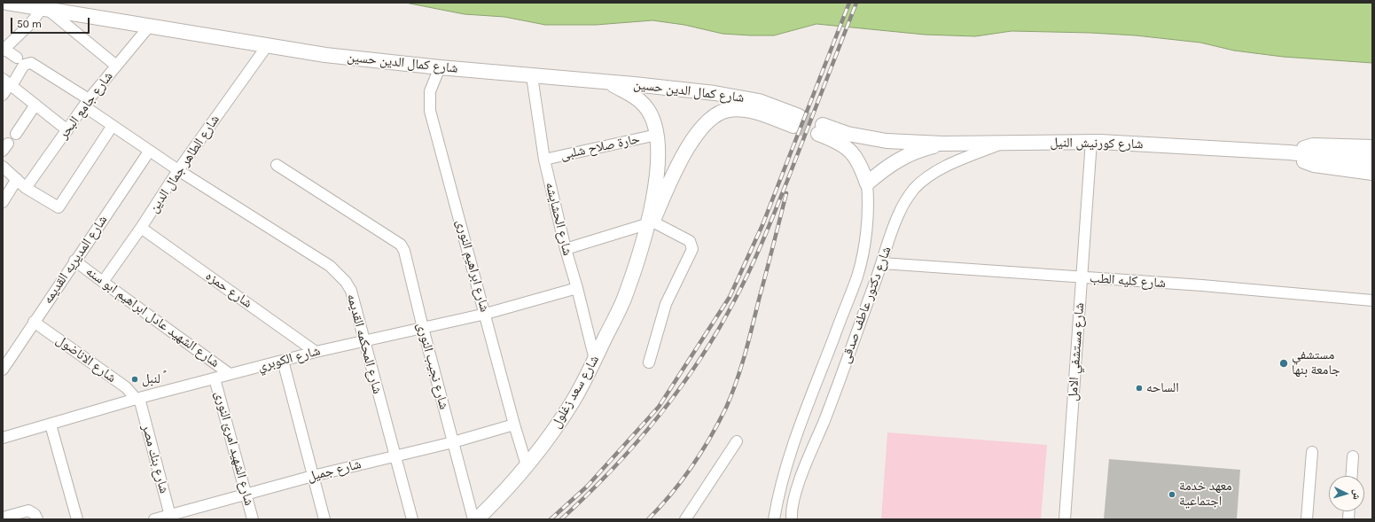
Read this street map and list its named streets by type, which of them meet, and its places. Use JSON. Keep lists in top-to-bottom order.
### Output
{
  "streets": {
    "main road": [
      "شارع كمال الدين حسين",
      "شارع كورنيش النيل",
      "شارع دكتور عاطف صدقى",
      "شارع سعد زغلول"
    ],
    "street": [
      "شارع جامع البحر",
      "حارة صلاح شلبى",
      "شارع الطاهر جمال الدين",
      "شارع الحشايشه",
      "شارع المديريه القديمه",
      "شارع ابراهيم النورى",
      "شارع كليه الطب",
      "شارع حمزه",
      "شارع الشهيد عادل ابراهيم ابو سنه",
      "شارع المحكمه القديمه",
      "شارع مستشفي الامل",
      "شارع الاناضول",
      "شارع الكوبري",
      "شارع نجيب النورى",
      "شارع الشهيد امرئ النورى",
      "شارع بنك مصر",
      "شارع جميل"
    ]
  },
  "crossings": [
    ["شارع كمال الدين حسين", "شارع جامع البحر"],
    ["شارع كمال الدين حسين", "شارع الطاهر جمال الدين"],
    ["شارع كمال الدين حسين", "شارع الحشايشه"],
    ["شارع كمال الدين حسين", "شارع ابراهيم النورى"],
    ["شارع كمال الدين حسين", "شارع سعد زغلول"],
    ["شارع جامع البحر", "شارع المحكمه القديمه"],
    ["شارع كورنيش النيل", "شارع دكتور عاطف صدقى"],
    ["شارع كورنيش النيل", "شارع مستشفي الامل"],
    ["حارة صلاح شلبى", "شارع الحشايشه"],
    ["حارة صلاح شلبى", "شارع سعد زغلول"],
    ["شارع الطاهر جمال الدين", "شارع حمزه"],
    ["شارع الطاهر جمال الدين", "شارع الشهيد عادل ابراهيم ابو سنه"],
    ["شارع الطاهر جمال الدين", "شارع المحكمه القديمه"],
    ["شارع الحشايشه", "شارع الكوبري"],
    ["شارع الحشايشه", "شارع سعد زغلول"],
    ["شارع المديريه القديمه", "شارع الشهيد عادل ابراهيم ابو سنه"],
    ["شارع المديريه القديمه", "شارع المحكمه القديمه"],
    ["شارع المديريه القديمه", "شارع الاناضول"],
    ["شارع ابراهيم النورى", "شارع الكوبري"],
    ["شارع ابراهيم النورى", "شارع سعد زغلول"],
    ["شارع ابراهيم النورى", "شارع جميل"],
    ["شارع كليه الطب", "شارع دكتور عاطف صدقى"],
    ["شارع كليه الطب", "شارع مستشفي الامل"],
    ["شارع حمزه", "شارع الكوبري"],
    ["شارع الشهيد عادل ابراهيم ابو سنه", "شارع الكوبري"],
    ["شارع المحكمه القديمه", "شارع الكوبري"],
    ["شارع المحكمه القديمه", "شارع جميل"],
    ["شارع الاناضول", "شارع الكوبري"],
    ["شارع الاناضول", "شارع بنك مصر"],
    ["شارع الكوبري", "شارع نجيب النورى"],
    ["شارع الكوبري", "شارع الشهيد امرئ النورى"],
    ["شارع الكوبري", "شارع بنك مصر"],
    ["شارع نجيب النورى", "شارع جميل"],
    ["شارع الشهيد امرئ النورى", "شارع جميل"],
    ["شارع بنك مصر", "شارع جميل"]
  ],
  "places": [
    "مستشفي جامعة بنها",
    "لنبل ً",
    "الساحه",
    "معهد خدمة اجتماعية"
  ],
  "scale_bar": "50 m",
  "north": "right"
}
